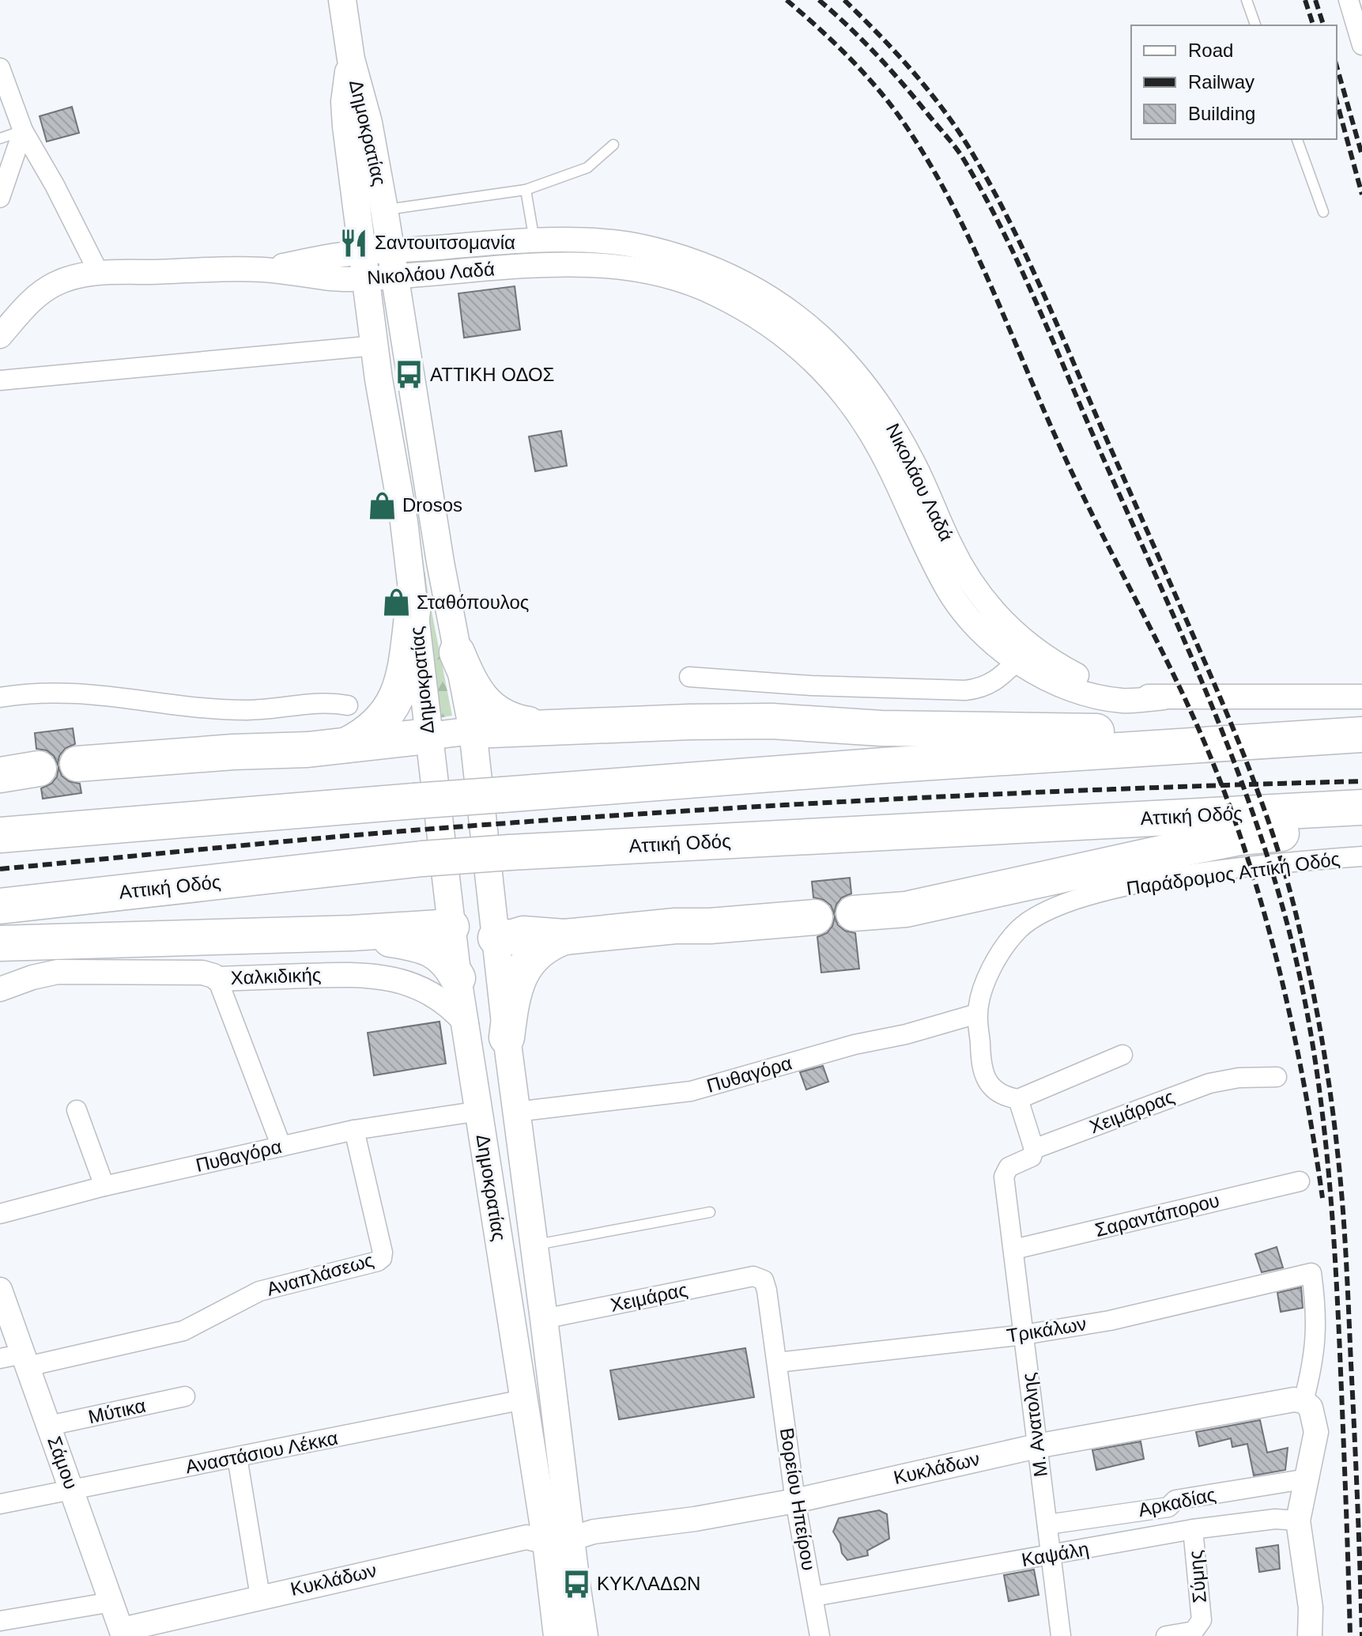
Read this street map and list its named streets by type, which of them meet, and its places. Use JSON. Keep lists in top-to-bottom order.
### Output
{
  "streets": {
    "highway": ["Αττική Οδός"],
    "main road": ["Δημοκρατίας"],
    "street": [
      "Νικολάου Λαδά",
      "Παράδρομος Αττική Οδός",
      "Χαλκιδικής",
      "Πυθαγόρα",
      "Χειμάρρας",
      "Σαραντάπορου",
      "Αναπλάσεως",
      "Χειμάρας",
      "Τρικάλων",
      "Μύτικα",
      "Μ. Ανατολης",
      "Αναστάσιου Λέκκα",
      "Σάμου",
      "Κυκλάδων",
      "Βορείου Ηπείρου",
      "Αρκαδίας",
      "Καψάλη",
      "Σύμης"
    ]
  },
  "crossings": [
    ["Δημοκρατίας", "Νικολάου Λαδά"],
    ["Δημοκρατίας", "Χαλκιδικής"],
    ["Δημοκρατίας", "Πυθαγόρα"],
    ["Δημοκρατίας", "Χειμάρας"],
    ["Δημοκρατίας", "Αναστάσιου Λέκκα"],
    ["Δημοκρατίας", "Κυκλάδων"],
    ["Παράδρομος Αττική Οδός", "Πυθαγόρα"],
    ["Πυθαγόρα", "Αναπλάσεως"],
    ["Χειμάρρας", "Μ. Ανατολης"],
    ["Σαραντάπορου", "Μ. Ανατολης"],
    ["Αναπλάσεως", "Σάμου"],
    ["Χειμάρας", "Βορείου Ηπείρου"],
    ["Τρικάλων", "Μ. Ανατολης"],
    ["Τρικάλων", "Κυκλάδων"],
    ["Τρικάλων", "Βορείου Ηπείρου"],
    ["Μύτικα", "Σάμου"],
    ["Μ. Ανατολης", "Κυκλάδων"],
    ["Μ. Ανατολης", "Αρκαδίας"],
    ["Μ. Ανατολης", "Καψάλη"],
    ["Αναστάσιου Λέκκα", "Σάμου"],
    ["Σάμου", "Κυκλάδων"],
    ["Κυκλάδων", "Βορείου Ηπείρου"],
    ["Βορείου Ηπείρου", "Καψάλη"],
    ["Καψάλη", "Σύμης"]
  ],
  "places": {
    "restaurant": ["Σαντουιτσομανία"],
    "bus stop": ["ΑΤΤΙΚΗ ΟΔΟΣ", "ΚΥΚΛΑΔΩΝ"],
    "shop": ["Drosos", "Σταθόπουλος"]
  },
  "legend": ["Road", "Railway", "Building"]
}
